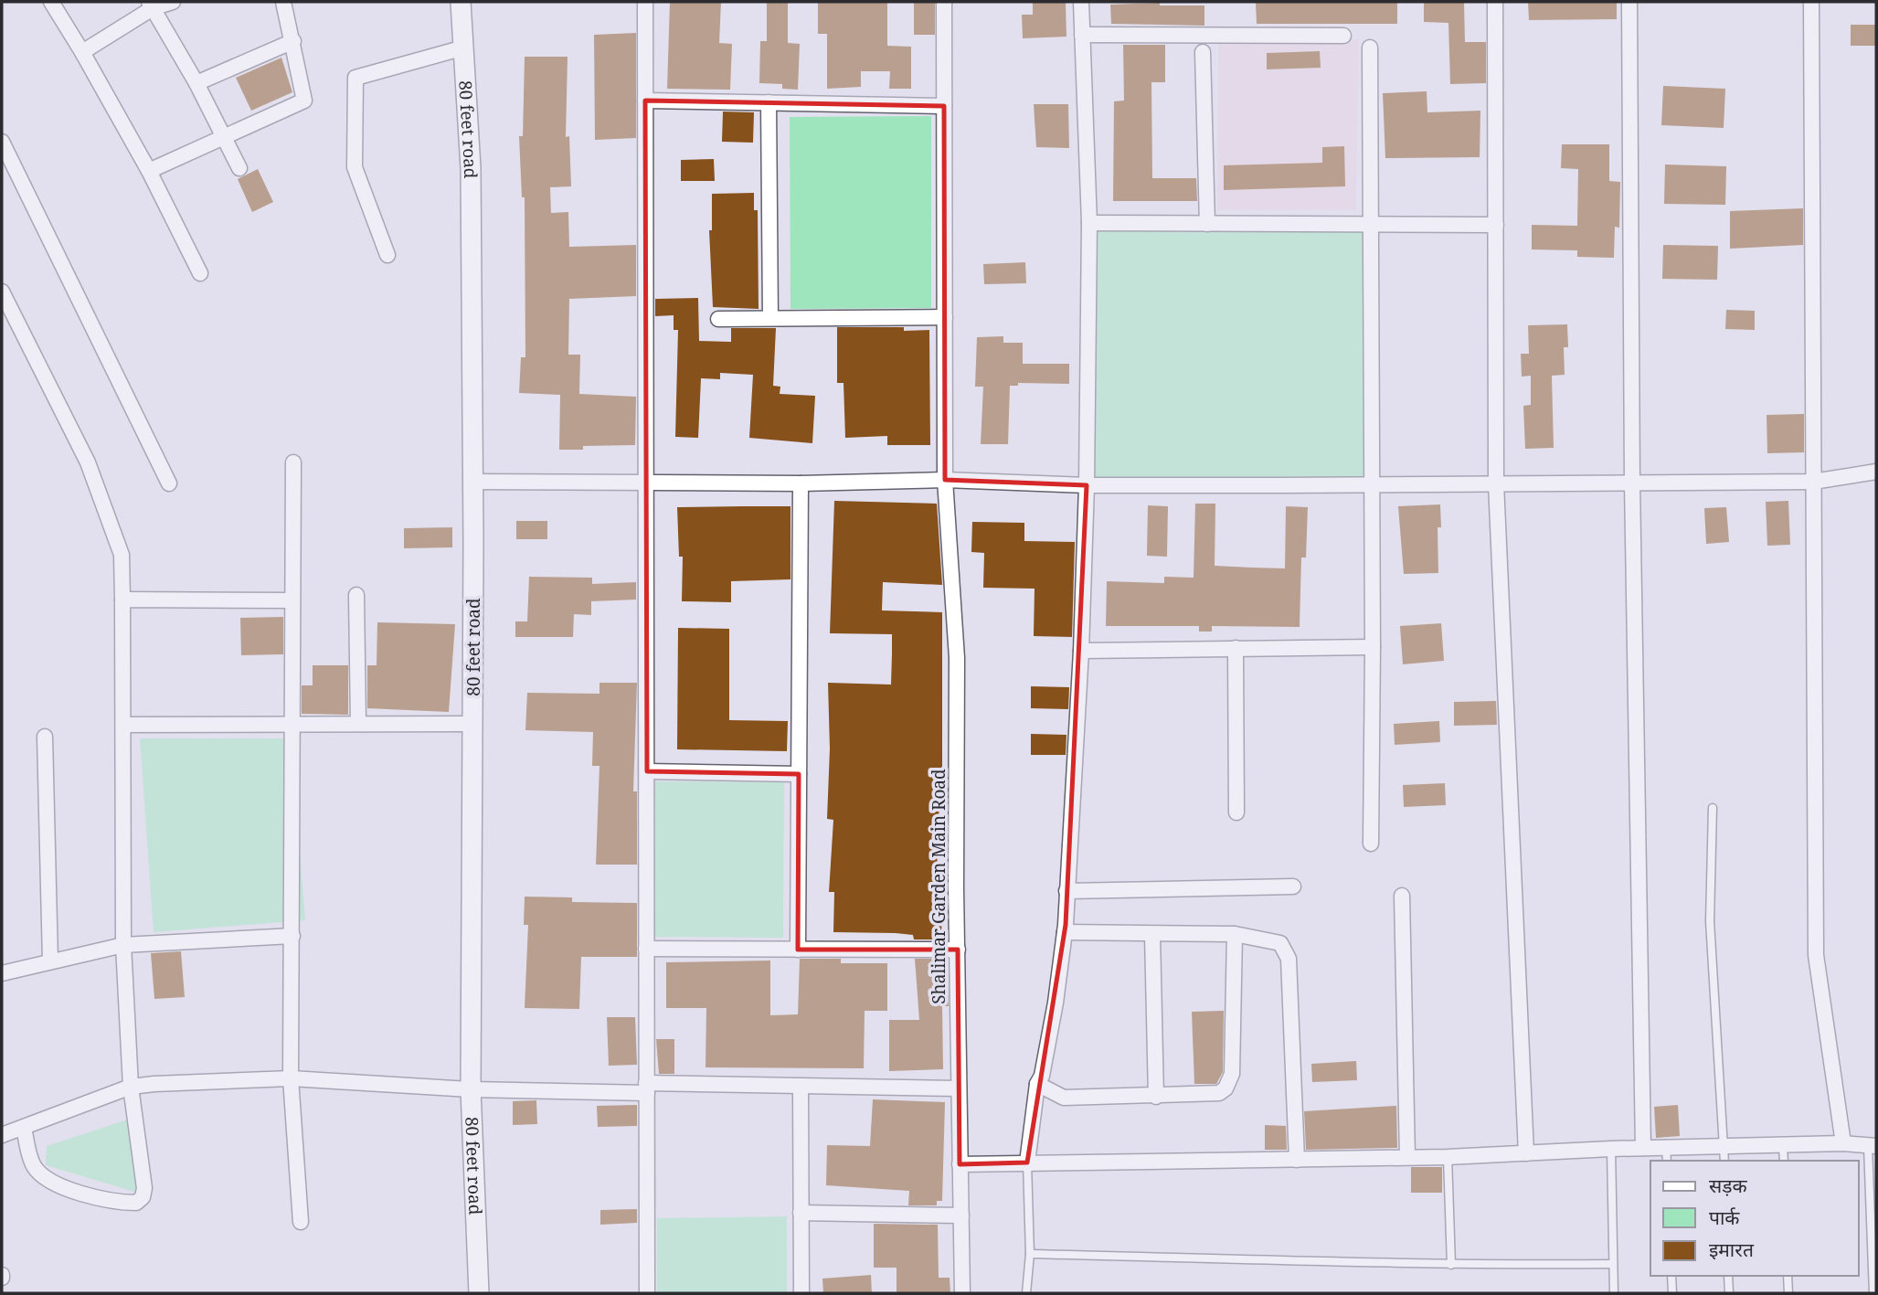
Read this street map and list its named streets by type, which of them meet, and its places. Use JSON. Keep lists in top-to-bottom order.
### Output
{
  "streets": {
    "street": ["80 feet road", "Shalimar Garden Main Road"]
  },
  "legend": ["सड़क", "पार्क", "इमारत"]
}
